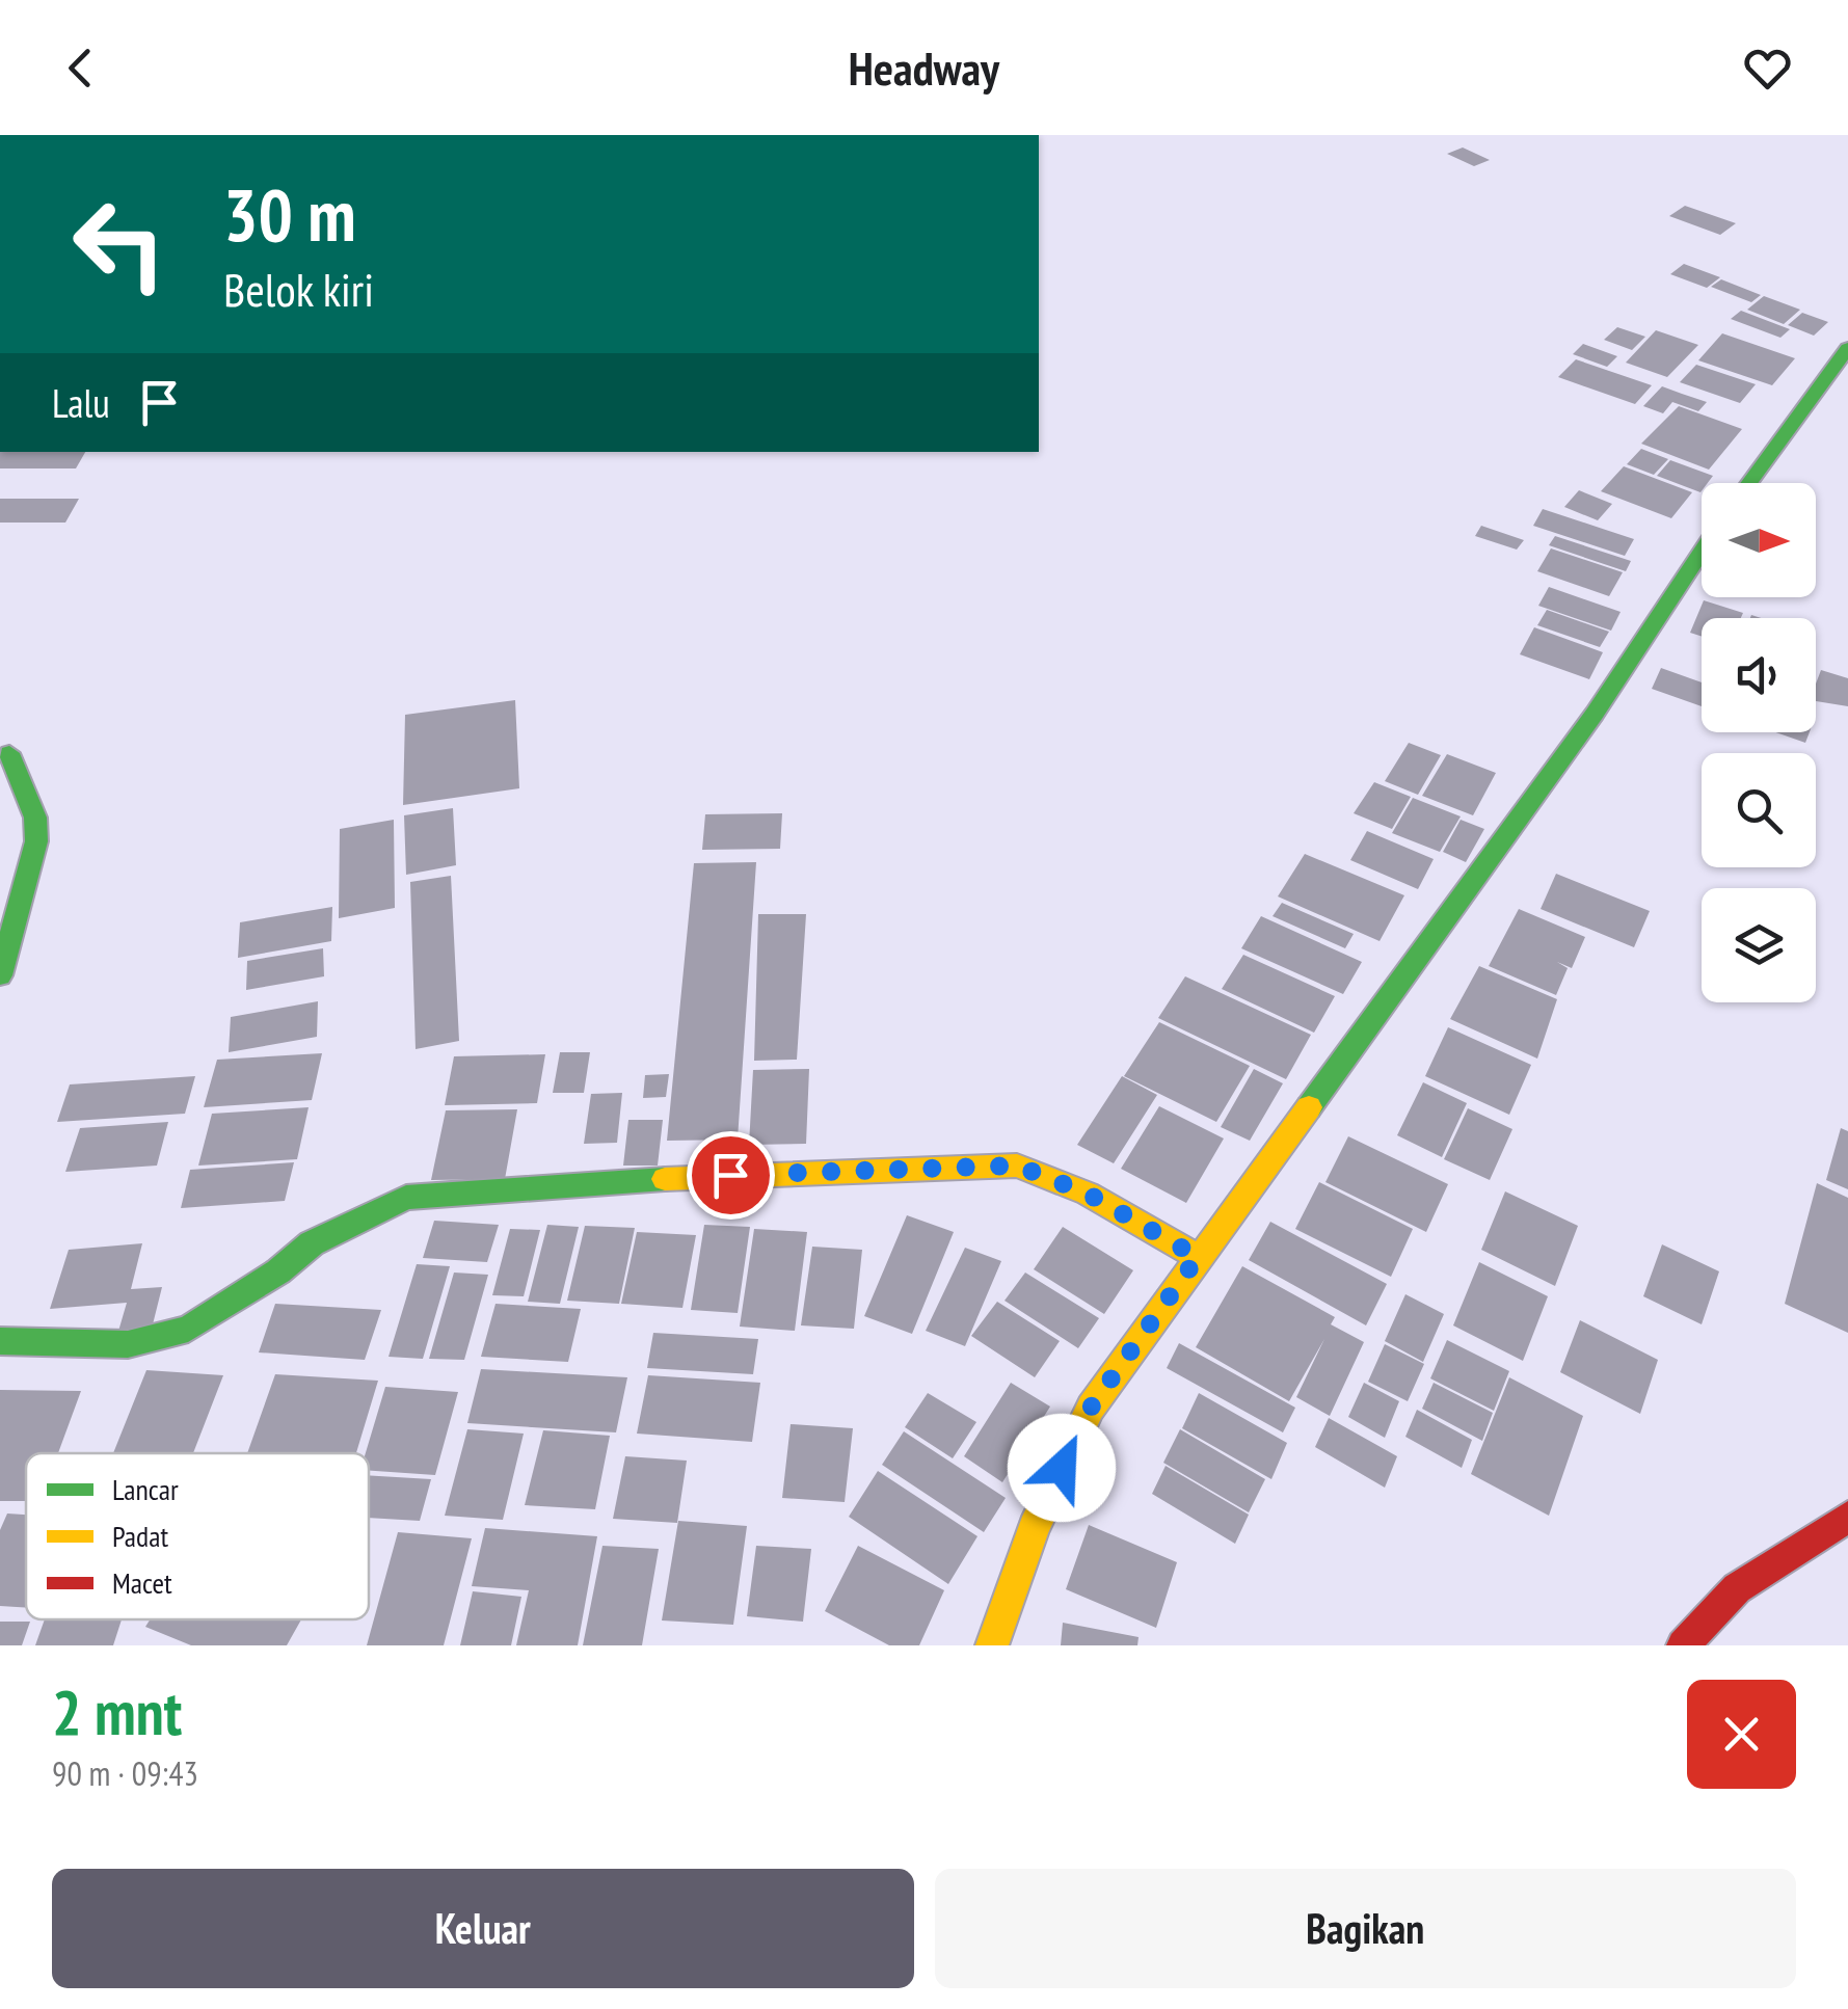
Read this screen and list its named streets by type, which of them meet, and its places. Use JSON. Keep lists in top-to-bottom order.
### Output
{
  "legend": ["Lancar", "Padat", "Macet"],
  "north": "right",
  "page": {
    "header": "Headway",
    "turn": ["30 m", "Belok kiri"],
    "then": "Lalu",
    "heading": ["2 mnt", "90 m · 09:43"],
    "buttons": ["Keluar", "Bagikan"]
  }
}
